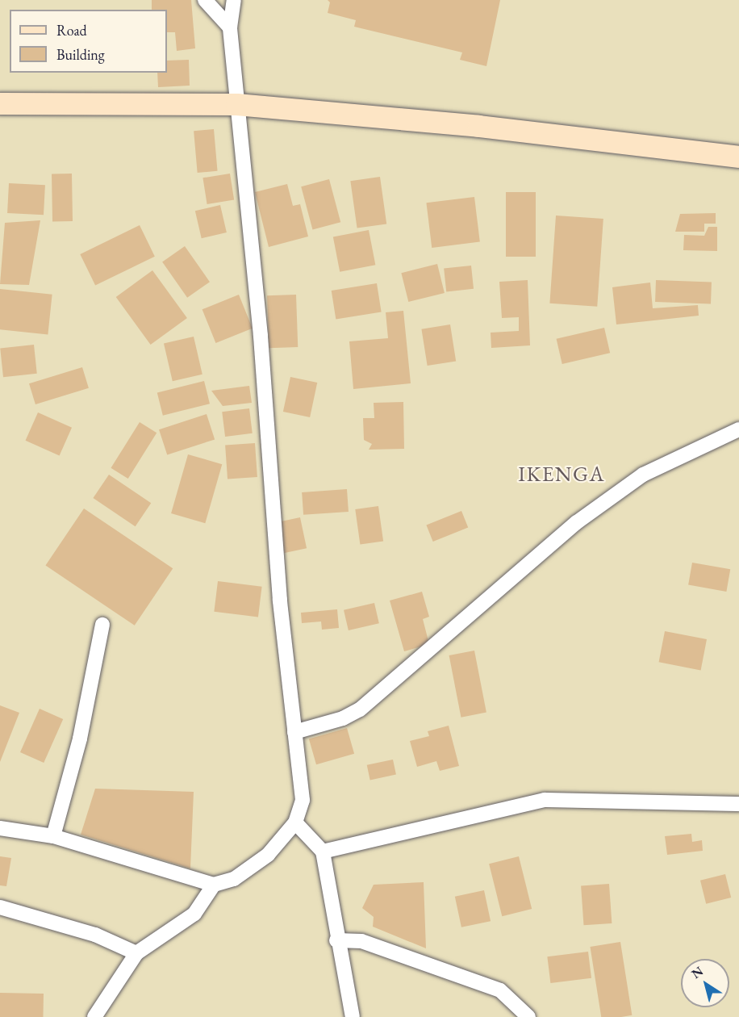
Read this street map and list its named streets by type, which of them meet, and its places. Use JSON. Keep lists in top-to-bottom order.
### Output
{
  "districts": ["IKENGA"],
  "legend": ["Road", "Building"],
  "north": "top left"
}
